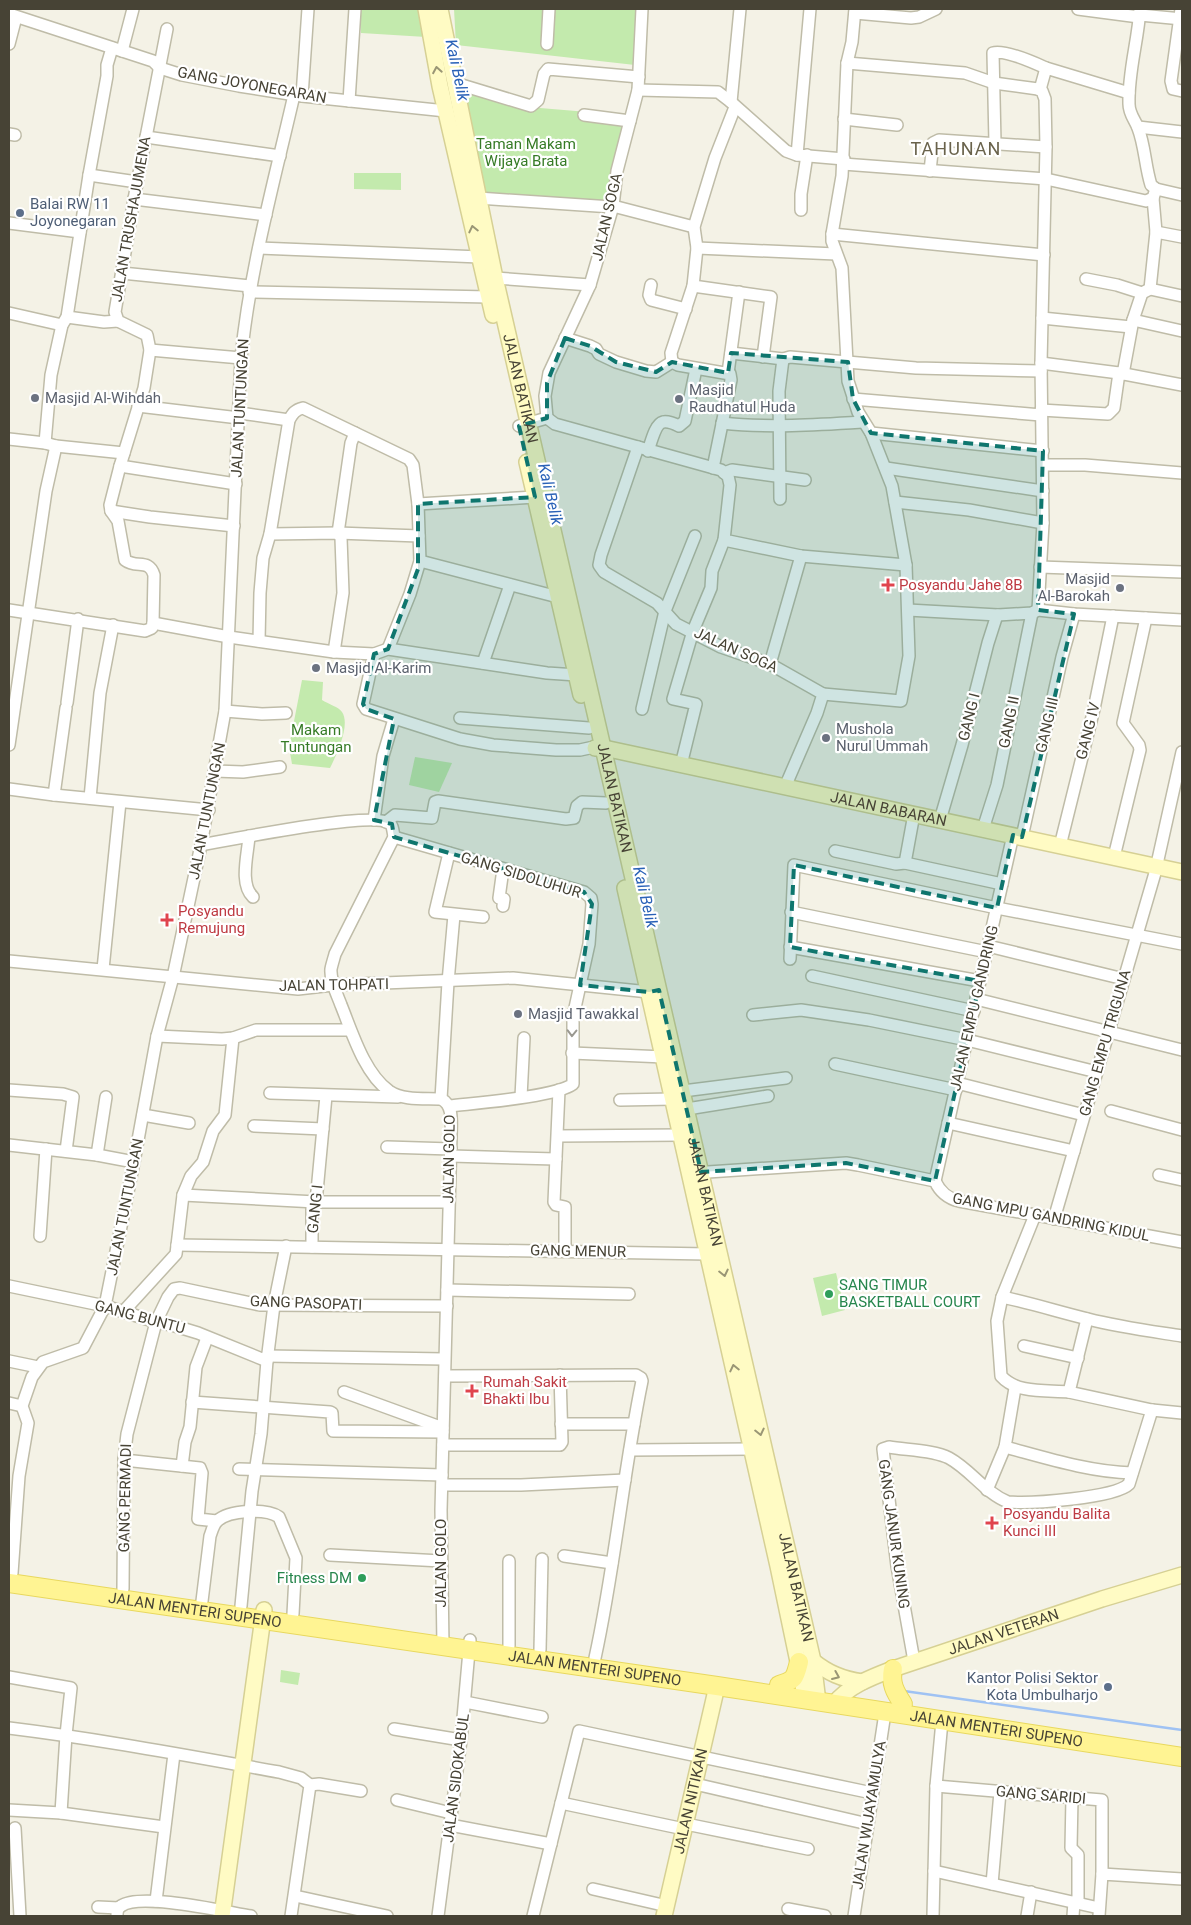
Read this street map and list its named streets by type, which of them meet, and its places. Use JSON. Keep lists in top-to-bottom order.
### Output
{
  "streets": {
    "main road": [
      "JALAN BATIKAN",
      "JALAN BABARAN",
      "JALAN MENTERI SUPENO",
      "JALAN VETERAN",
      "JALAN NITIKAN"
    ],
    "street": [
      "GANG JOYONEGARAN",
      "JALAN SOGA",
      "JALAN TRUSHAJUMENA",
      "JALAN TUNTUNGAN",
      "GANG I",
      "GANG II",
      "GANG III",
      "GANG IV",
      "GANG SIDOLUHUR",
      "JALAN TOHPATI",
      "JALAN EMPU GANDRING",
      "GANG EMPU TRIGUNA",
      "JALAN GOLO",
      "GANG MPU GANDRING KIDUL",
      "GANG MENUR",
      "GANG PASOPATI",
      "GANG BUNTU",
      "GANG PERMADI",
      "GANG JANUR KUNING",
      "JALAN SIDOKABUL",
      "GANG SARIDI",
      "JALAN WIJAYAMULYA"
    ]
  },
  "crossings": [
    ["GANG JOYONEGARAN", "JALAN TRUSHAJUMENA"],
    ["GANG JOYONEGARAN", "JALAN BATIKAN"],
    ["GANG JOYONEGARAN", "JALAN TUNTUNGAN"],
    ["JALAN BATIKAN", "JALAN BABARAN"],
    ["JALAN BATIKAN", "JALAN TOHPATI"],
    ["JALAN BATIKAN", "GANG MPU GANDRING KIDUL"],
    ["JALAN BATIKAN", "GANG MENUR"],
    ["JALAN BATIKAN", "JALAN MENTERI SUPENO"],
    ["JALAN BATIKAN", "JALAN VETERAN"],
    ["JALAN TUNTUNGAN", "JALAN TOHPATI"],
    ["JALAN TUNTUNGAN", "GANG BUNTU"],
    ["GANG I", "JALAN BABARAN"],
    ["GANG I", "JALAN GOLO"],
    ["GANG I", "GANG MENUR"],
    ["GANG II", "JALAN BABARAN"],
    ["GANG III", "JALAN BABARAN"],
    ["GANG III", "JALAN EMPU GANDRING"],
    ["GANG IV", "JALAN BABARAN"],
    ["JALAN BABARAN", "JALAN EMPU GANDRING"],
    ["JALAN BABARAN", "GANG EMPU TRIGUNA"],
    ["GANG SIDOLUHUR", "JALAN TOHPATI"],
    ["JALAN EMPU GANDRING", "GANG MPU GANDRING KIDUL"],
    ["GANG EMPU TRIGUNA", "GANG MPU GANDRING KIDUL"],
    ["JALAN GOLO", "GANG MENUR"],
    ["JALAN GOLO", "GANG PASOPATI"],
    ["JALAN GOLO", "JALAN MENTERI SUPENO"],
    ["GANG PASOPATI", "GANG BUNTU"],
    ["GANG PASOPATI", "GANG PERMADI"],
    ["GANG BUNTU", "GANG PERMADI"],
    ["GANG PERMADI", "JALAN MENTERI SUPENO"],
    ["GANG JANUR KUNING", "JALAN VETERAN"],
    ["JALAN MENTERI SUPENO", "JALAN VETERAN"],
    ["JALAN MENTERI SUPENO", "JALAN SIDOKABUL"],
    ["JALAN MENTERI SUPENO", "JALAN NITIKAN"],
    ["JALAN MENTERI SUPENO", "JALAN WIJAYAMULYA"]
  ],
  "districts": ["TAHUNAN"],
  "water": ["Kali Belik"],
  "parks": ["Taman Makam Wijaya Brata", "Makam Tuntungan"],
  "places": {
    "other": [
      "Balai RW 11 Joyonegaran",
      "Masjid Al-Wihdah",
      "Masjid Raudhatul Huda",
      "Masjid Al-Barokah",
      "Masjid Al-Karim",
      "Mushola Nurul Ummah",
      "Masjid Tawakkal",
      "SANG TIMUR BASKETBALL COURT",
      "Fitness DM",
      "Kantor Polisi Sektor Kota Umbulharjo"
    ],
    "health": [
      "Posyandu Jahe 8B",
      "Posyandu Remujung",
      "Rumah Sakit Bhakti Ibu",
      "Posyandu Balita Kunci III"
    ]
  }
}
